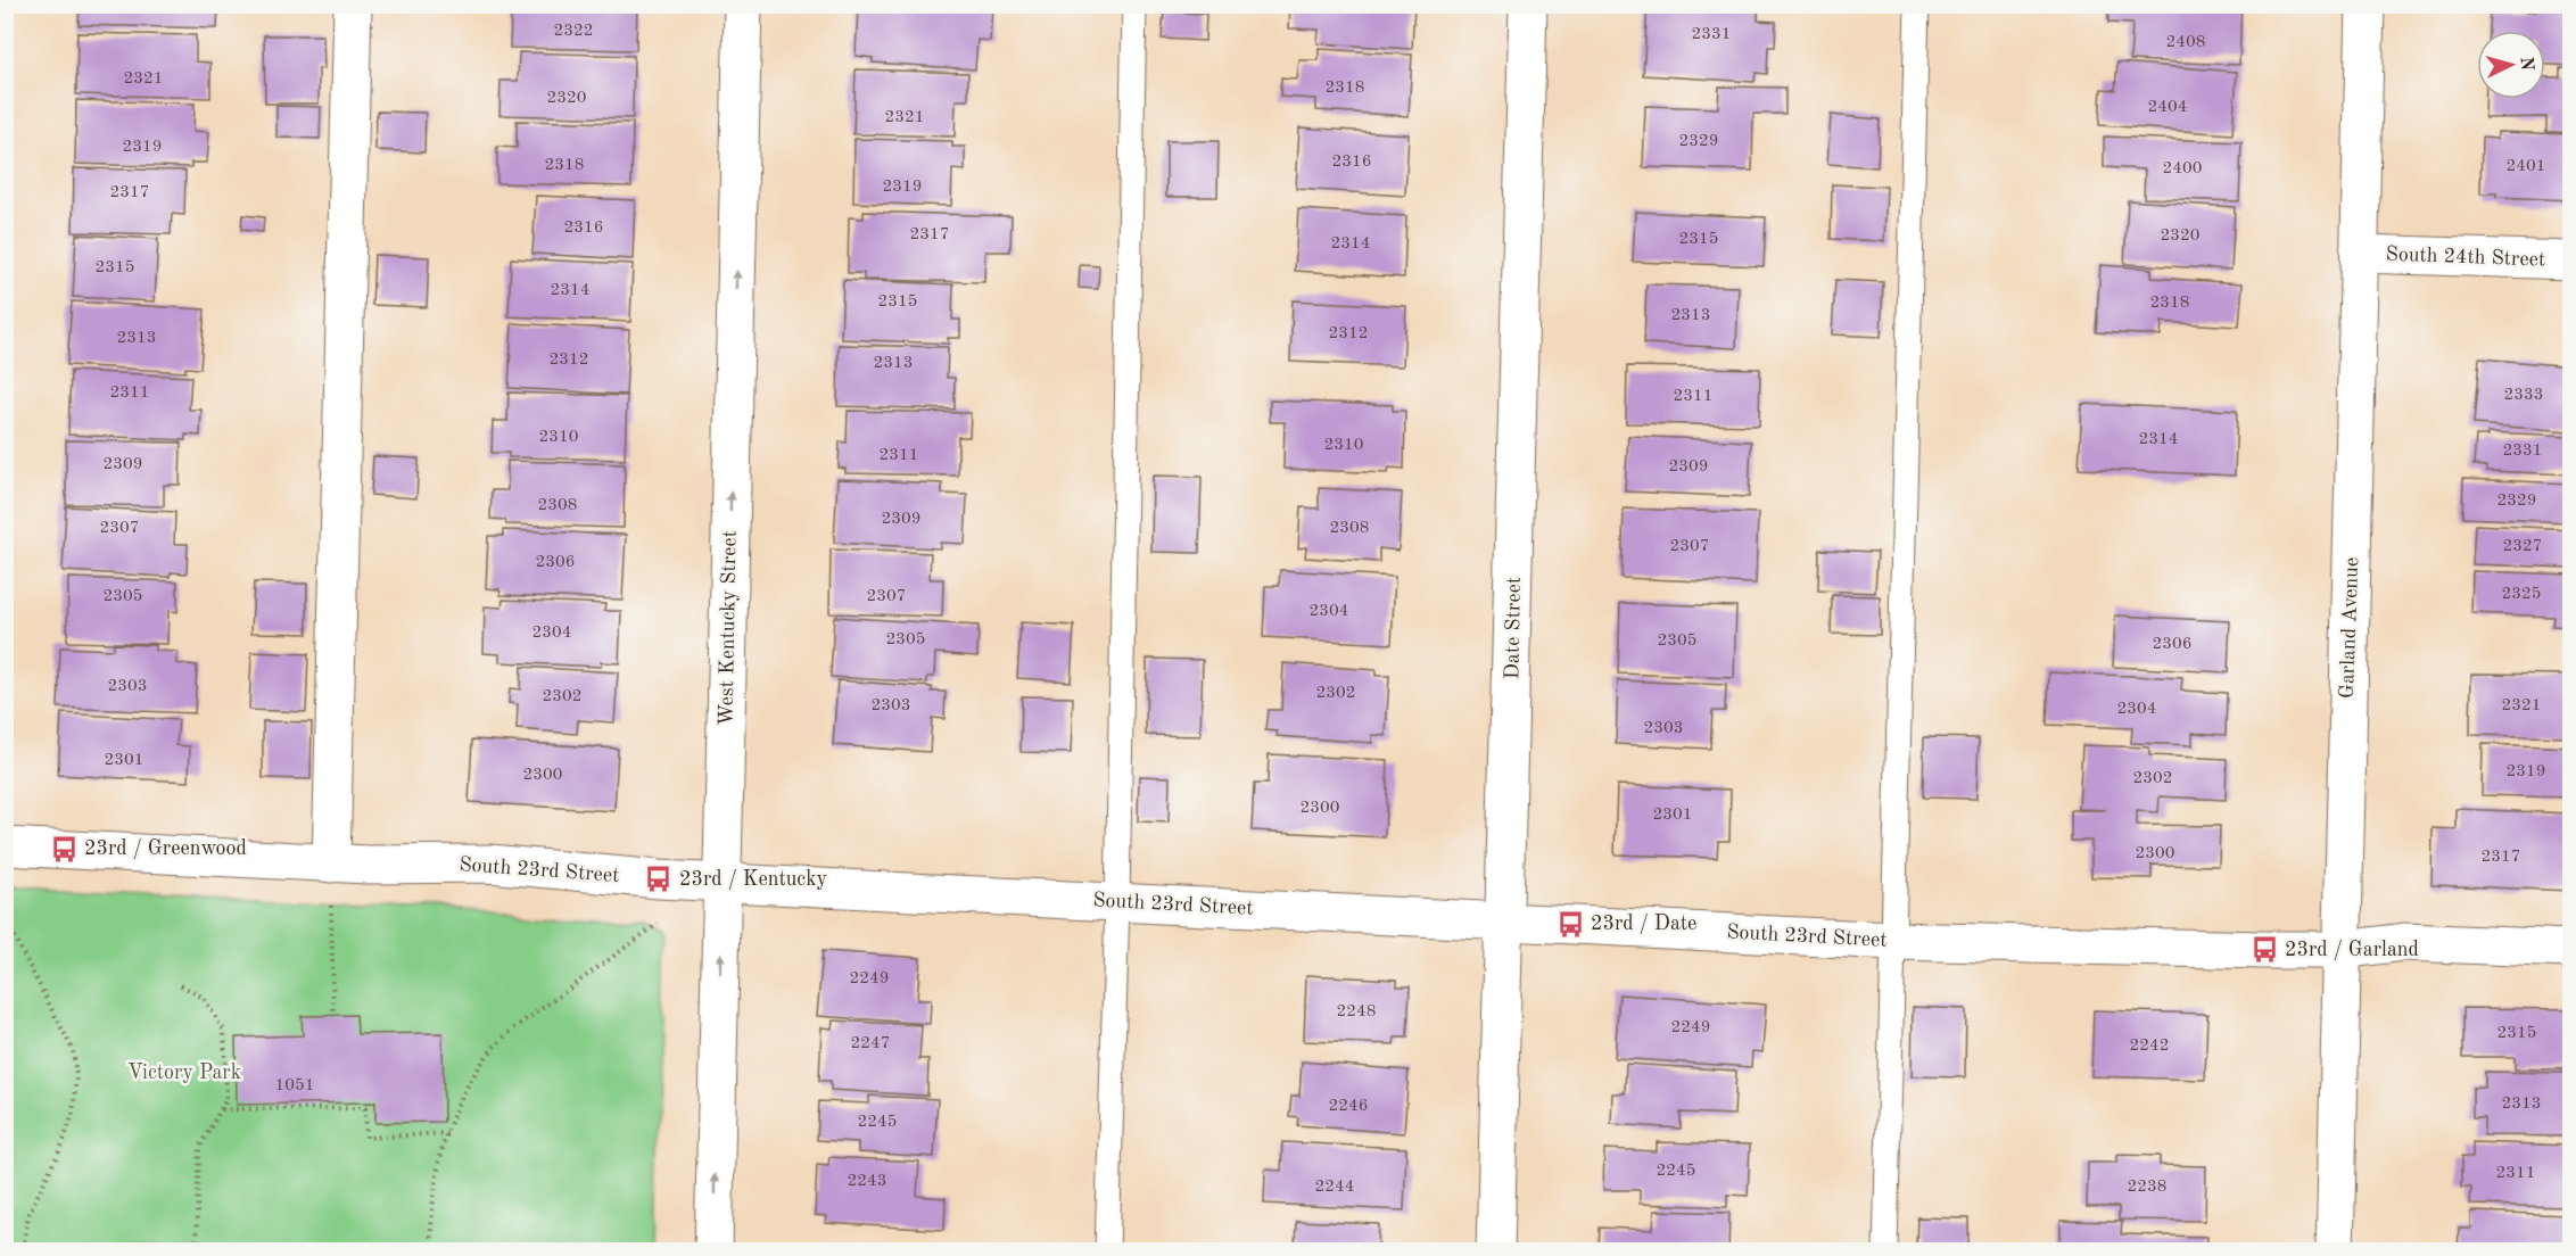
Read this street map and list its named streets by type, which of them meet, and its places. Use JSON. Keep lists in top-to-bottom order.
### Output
{
  "streets": {
    "street": [
      "South 24th Street",
      "West Kentucky Street",
      "Date Street",
      "Garland Avenue",
      "South 23rd Street"
    ]
  },
  "crossings": [
    ["South 24th Street", "Garland Avenue"],
    ["West Kentucky Street", "South 23rd Street"],
    ["Date Street", "South 23rd Street"],
    ["Garland Avenue", "South 23rd Street"]
  ],
  "one_way": ["West Kentucky Street"],
  "parks": ["Victory Park"],
  "places": {
    "bus stop": [
      "23rd / Greenwood",
      "23rd / Kentucky",
      "23rd / Date",
      "23rd / Garland"
    ]
  },
  "house_numbers": [
    "2322",
    "2331",
    "2408",
    "2321",
    "2318",
    "2320",
    "2404",
    "2321",
    "2329",
    "2319",
    "2316",
    "2318",
    "2401",
    "2400",
    "2319",
    "2317",
    "2316",
    "2317",
    "2320",
    "2315",
    "2314",
    "2315",
    "2314",
    "2315",
    "2318",
    "2313",
    "2312",
    "2313",
    "2312",
    "2313",
    "2311",
    "2333",
    "2311",
    "2310",
    "2314",
    "2310",
    "2331",
    "2311",
    "2309",
    "2309",
    "2329",
    "2308",
    "2309",
    "2307",
    "2308",
    "2307",
    "2327",
    "2306",
    "2325",
    "2305",
    "2307",
    "2304",
    "2304",
    "2305",
    "2305",
    "2306",
    "2303",
    "2302",
    "2302",
    "2303",
    "2321",
    "2304",
    "2303",
    "2301",
    "2319",
    "2300",
    "2302",
    "2300",
    "2301",
    "2300",
    "2317",
    "2249",
    "2248",
    "2249",
    "2315",
    "2247",
    "2242",
    "1051",
    "2313",
    "2246",
    "2245",
    "2245",
    "2311",
    "2243",
    "2244",
    "2238"
  ],
  "north": "right"
}
